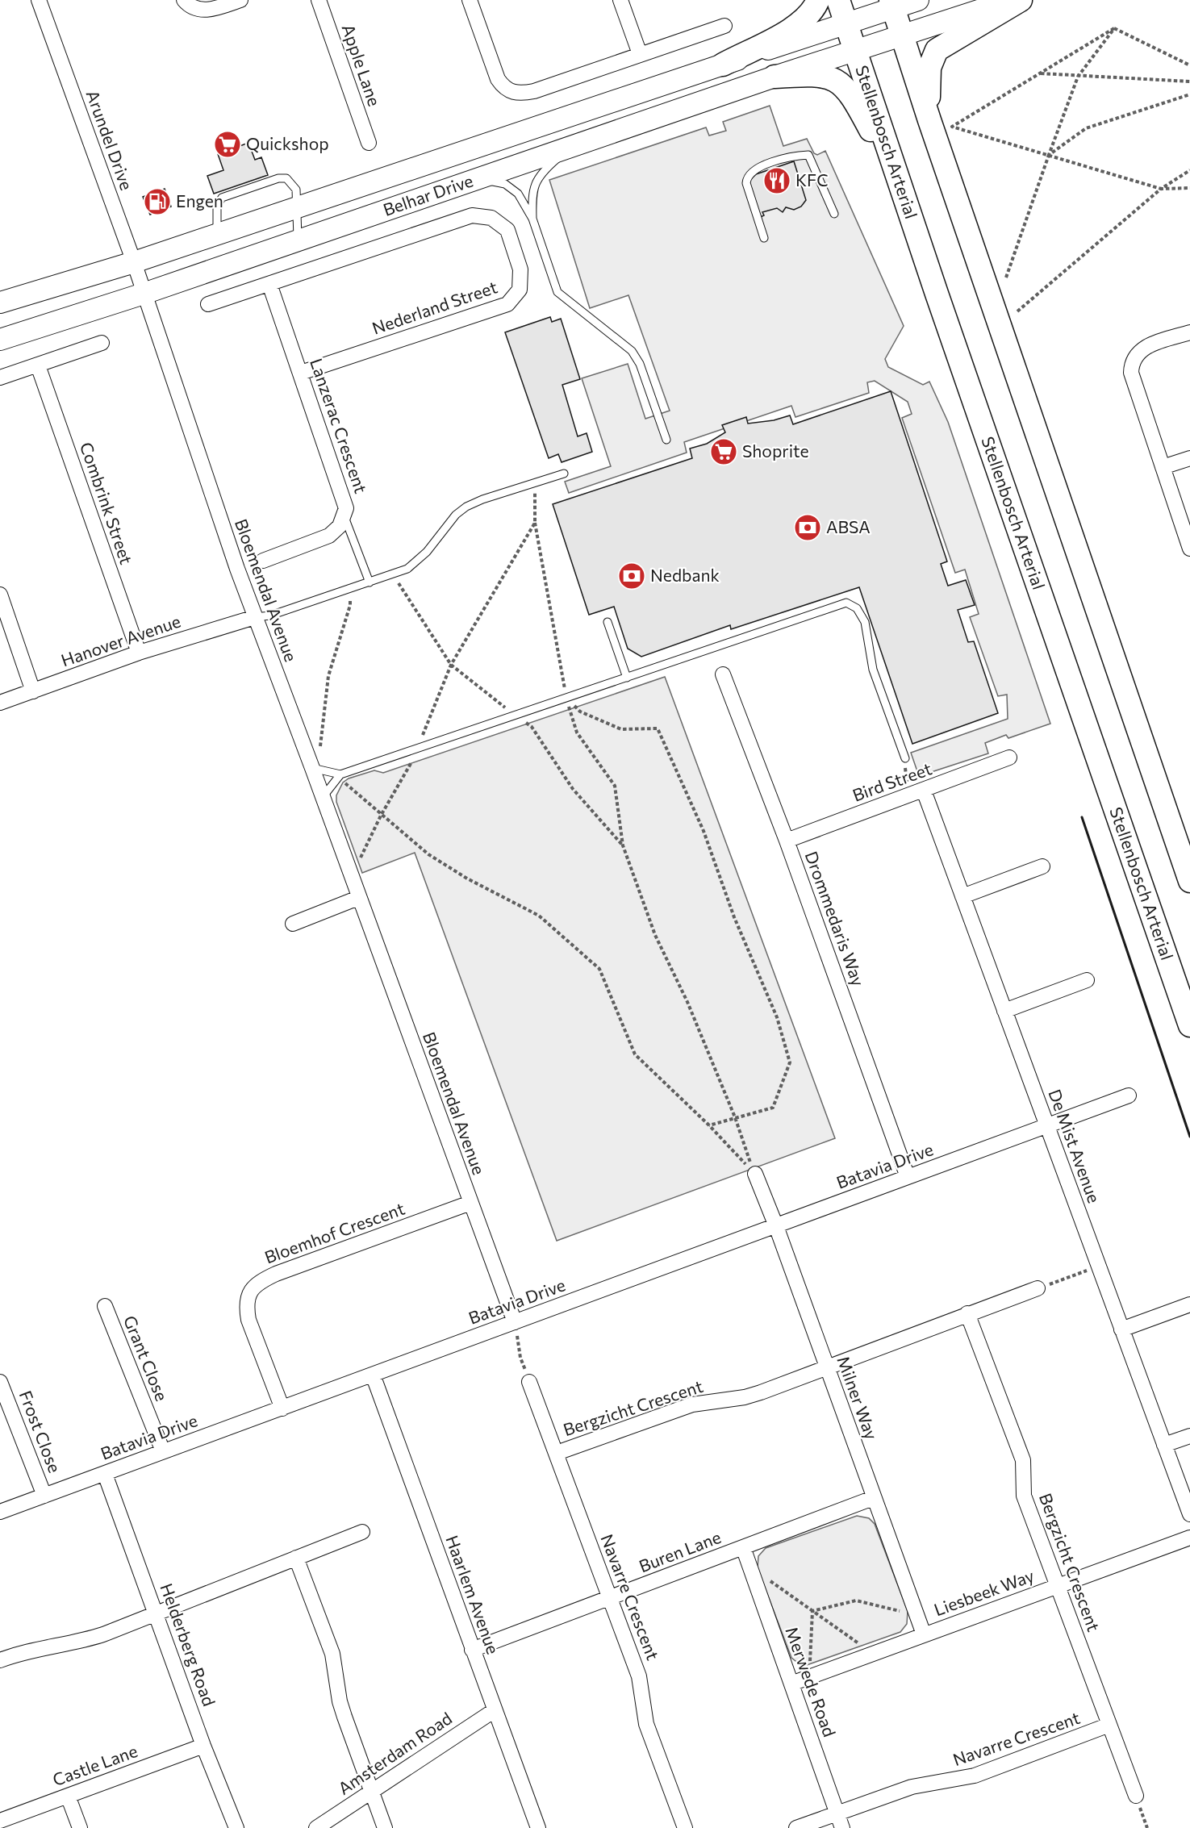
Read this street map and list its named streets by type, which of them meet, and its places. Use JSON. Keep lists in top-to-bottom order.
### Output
{
  "streets": {
    "main road": ["Stellenbosch Arterial", "Belhar Drive"],
    "street": [
      "Apple Lane",
      "Arundel Drive",
      "Nederland Street",
      "Lanzerac Crescent",
      "Combrink Street",
      "Bloemendal Avenue",
      "Hanover Avenue",
      "Bird Street",
      "Drommedaris Way",
      "De Mist Avenue",
      "Batavia Drive",
      "Bloemhof Crescent",
      "Grant Close",
      "Milner Way",
      "Bergzicht Crescent",
      "Frost Close",
      "Buren Lane",
      "Liesbeek Way",
      "Haarlem Avenue",
      "Navarre Crescent",
      "Helderberg Road",
      "Merwede Road",
      "Amsterdam Road",
      "Castle Lane"
    ]
  },
  "crossings": [
    ["Arundel Drive", "Belhar Drive"],
    ["Arundel Drive", "Bloemendal Avenue"],
    ["Stellenbosch Arterial", "Belhar Drive"],
    ["Belhar Drive", "Bloemendal Avenue"],
    ["Nederland Street", "Lanzerac Crescent"],
    ["Combrink Street", "Hanover Avenue"],
    ["Bloemendal Avenue", "Hanover Avenue"],
    ["Bloemendal Avenue", "Batavia Drive"],
    ["Bloemendal Avenue", "Bloemhof Crescent"],
    ["Bird Street", "Drommedaris Way"],
    ["Bird Street", "De Mist Avenue"],
    ["Drommedaris Way", "Batavia Drive"],
    ["De Mist Avenue", "Batavia Drive"],
    ["Batavia Drive", "Bloemhof Crescent"],
    ["Batavia Drive", "Grant Close"],
    ["Batavia Drive", "Milner Way"],
    ["Batavia Drive", "Frost Close"],
    ["Batavia Drive", "Haarlem Avenue"],
    ["Batavia Drive", "Helderberg Road"],
    ["Milner Way", "Bergzicht Crescent"],
    ["Milner Way", "Buren Lane"],
    ["Milner Way", "Liesbeek Way"],
    ["Bergzicht Crescent", "Liesbeek Way"],
    ["Bergzicht Crescent", "Navarre Crescent"],
    ["Buren Lane", "Haarlem Avenue"],
    ["Buren Lane", "Navarre Crescent"],
    ["Buren Lane", "Merwede Road"],
    ["Liesbeek Way", "Merwede Road"],
    ["Haarlem Avenue", "Amsterdam Road"],
    ["Navarre Crescent", "Merwede Road"],
    ["Helderberg Road", "Castle Lane"]
  ],
  "places": {
    "supermarket": ["Quickshop", "Shoprite"],
    "restaurant": ["KFC"],
    "fuel station": ["Engen"],
    "bank": ["ABSA", "Nedbank"]
  }
}
